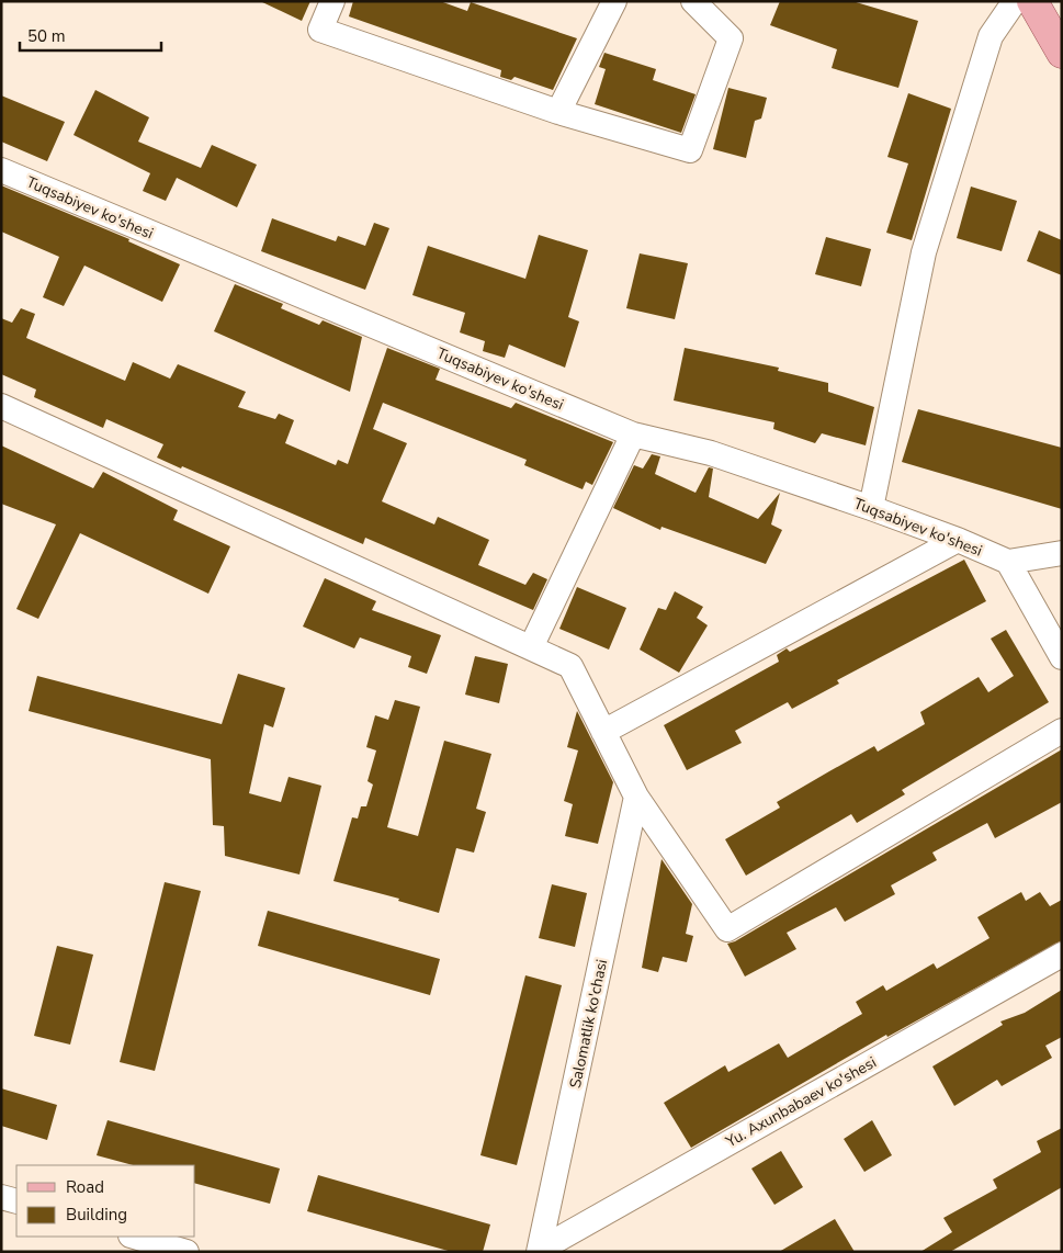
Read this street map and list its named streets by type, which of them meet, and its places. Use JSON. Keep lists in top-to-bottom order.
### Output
{
  "streets": {
    "street": ["Tuqsabiyev ko'shesi", "Salomatlik ko'chasi", "Yu. Axunbabaev ko'shesi"]
  },
  "crossings": [
    ["Salomatlik ko'chasi", "Yu. Axunbabaev ko'shesi"]
  ],
  "legend": ["Road", "Building"],
  "scale_bar": "50 m"
}
